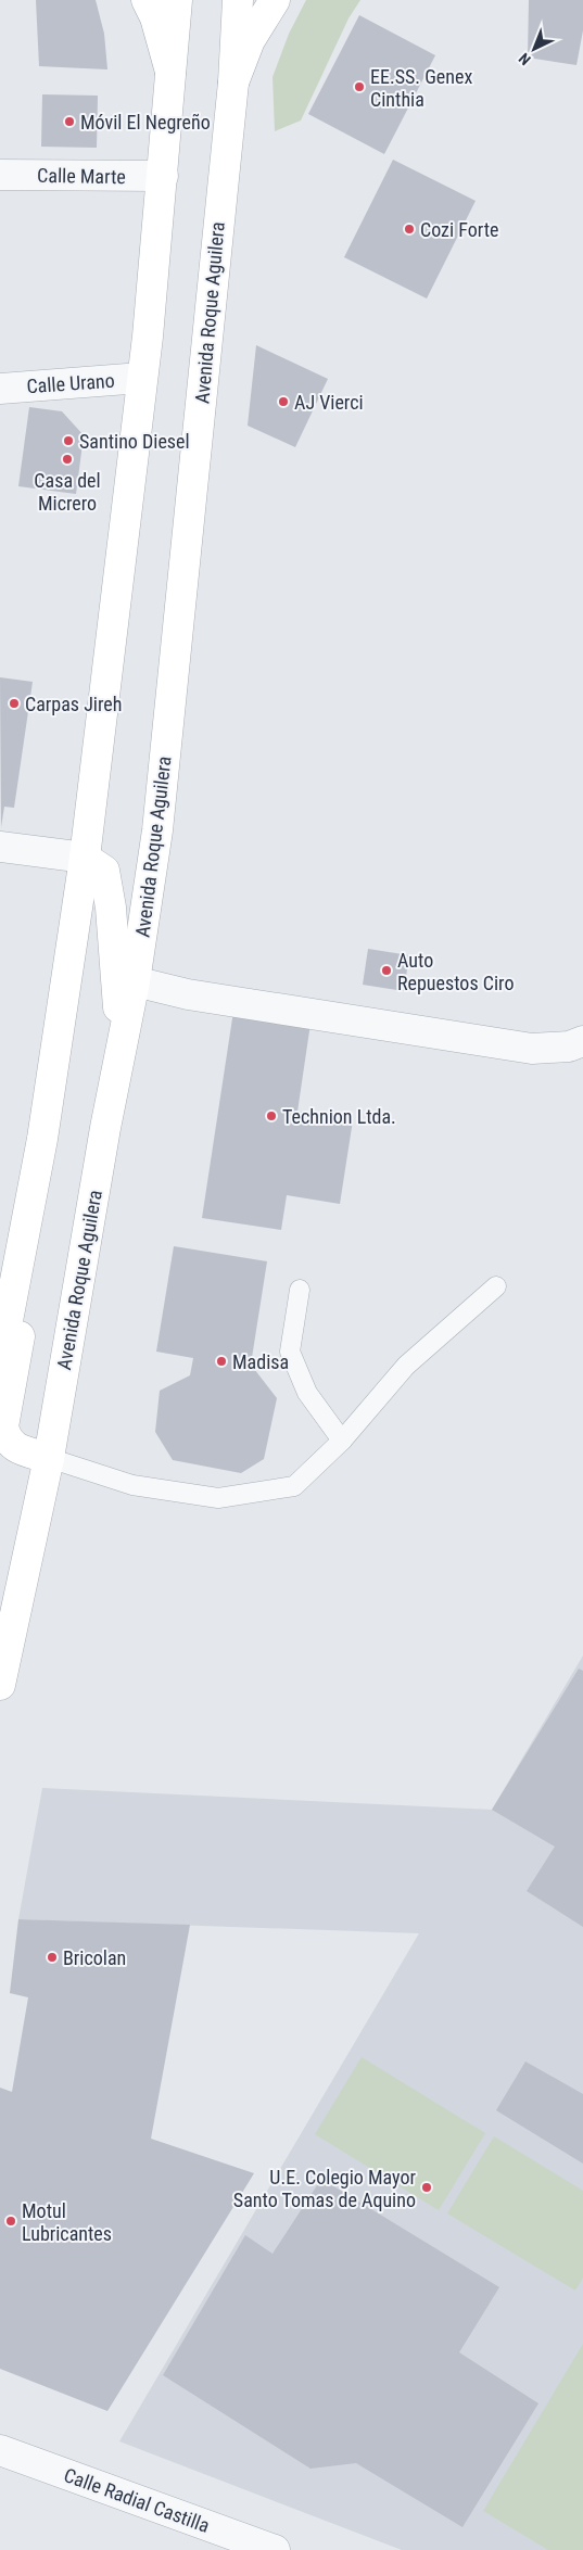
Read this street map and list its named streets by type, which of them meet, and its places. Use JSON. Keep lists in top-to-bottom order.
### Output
{
  "streets": {
    "main road": ["Avenida Roque Aguilera"],
    "street": ["Calle Marte", "Calle Urano", "Calle Radial Castilla"]
  },
  "places": [
    "EE.SS. Genex Cinthia",
    "Móvil El Negreño",
    "Cozi Forte",
    "AJ Vierci",
    "Santino Diesel",
    "Casa del Micrero",
    "Carpas Jireh",
    "Auto Repuestos Ciro",
    "Technion Ltda.",
    "Madisa",
    "Bricolan",
    "U.E. Colegio Mayor Santo Tomas de Aquino",
    "Motul Lubricantes"
  ],
  "north": "bottom left"
}
